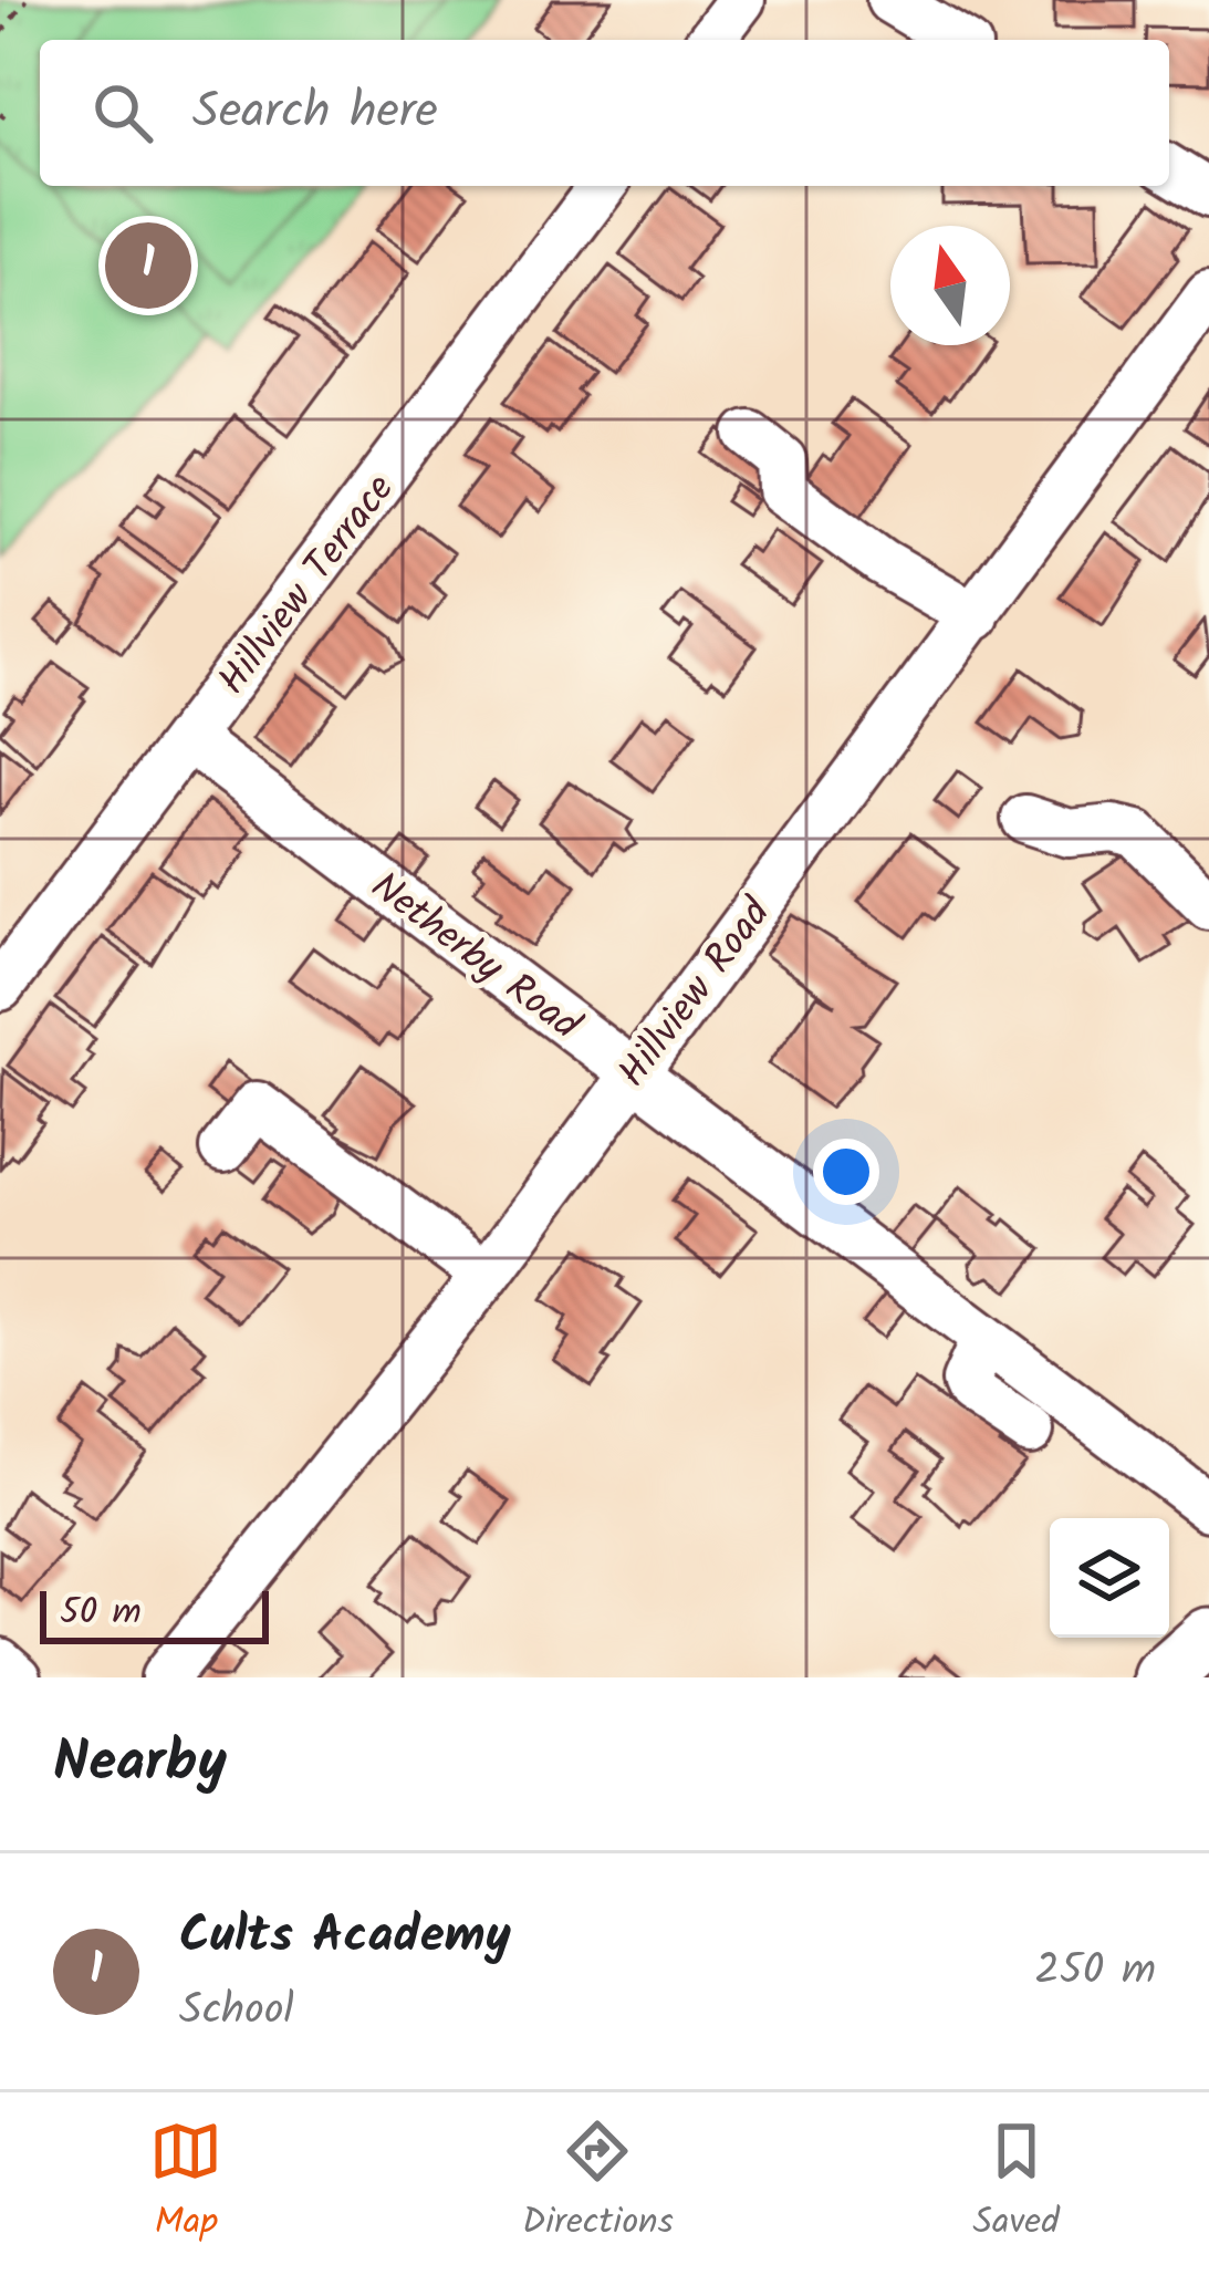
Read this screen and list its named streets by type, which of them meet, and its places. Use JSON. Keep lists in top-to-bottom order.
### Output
{
  "streets": {
    "street": ["Hillview Terrace", "Netherby Road", "Hillview Road"]
  },
  "crossings": [
    ["Hillview Terrace", "Netherby Road"],
    ["Netherby Road", "Hillview Road"]
  ],
  "scale_bar": "50 m",
  "north": "top",
  "page": {
    "search": "Search here",
    "pins": "1",
    "scale": "50 m",
    "heading": "Nearby",
    "list": [
      {
        "mark": "1",
        "name": "Cults Academy",
        "note": "School",
        "value": "250 m"
      }
    ],
    "nav": ["Map", "Directions", "Saved"]
  }
}
